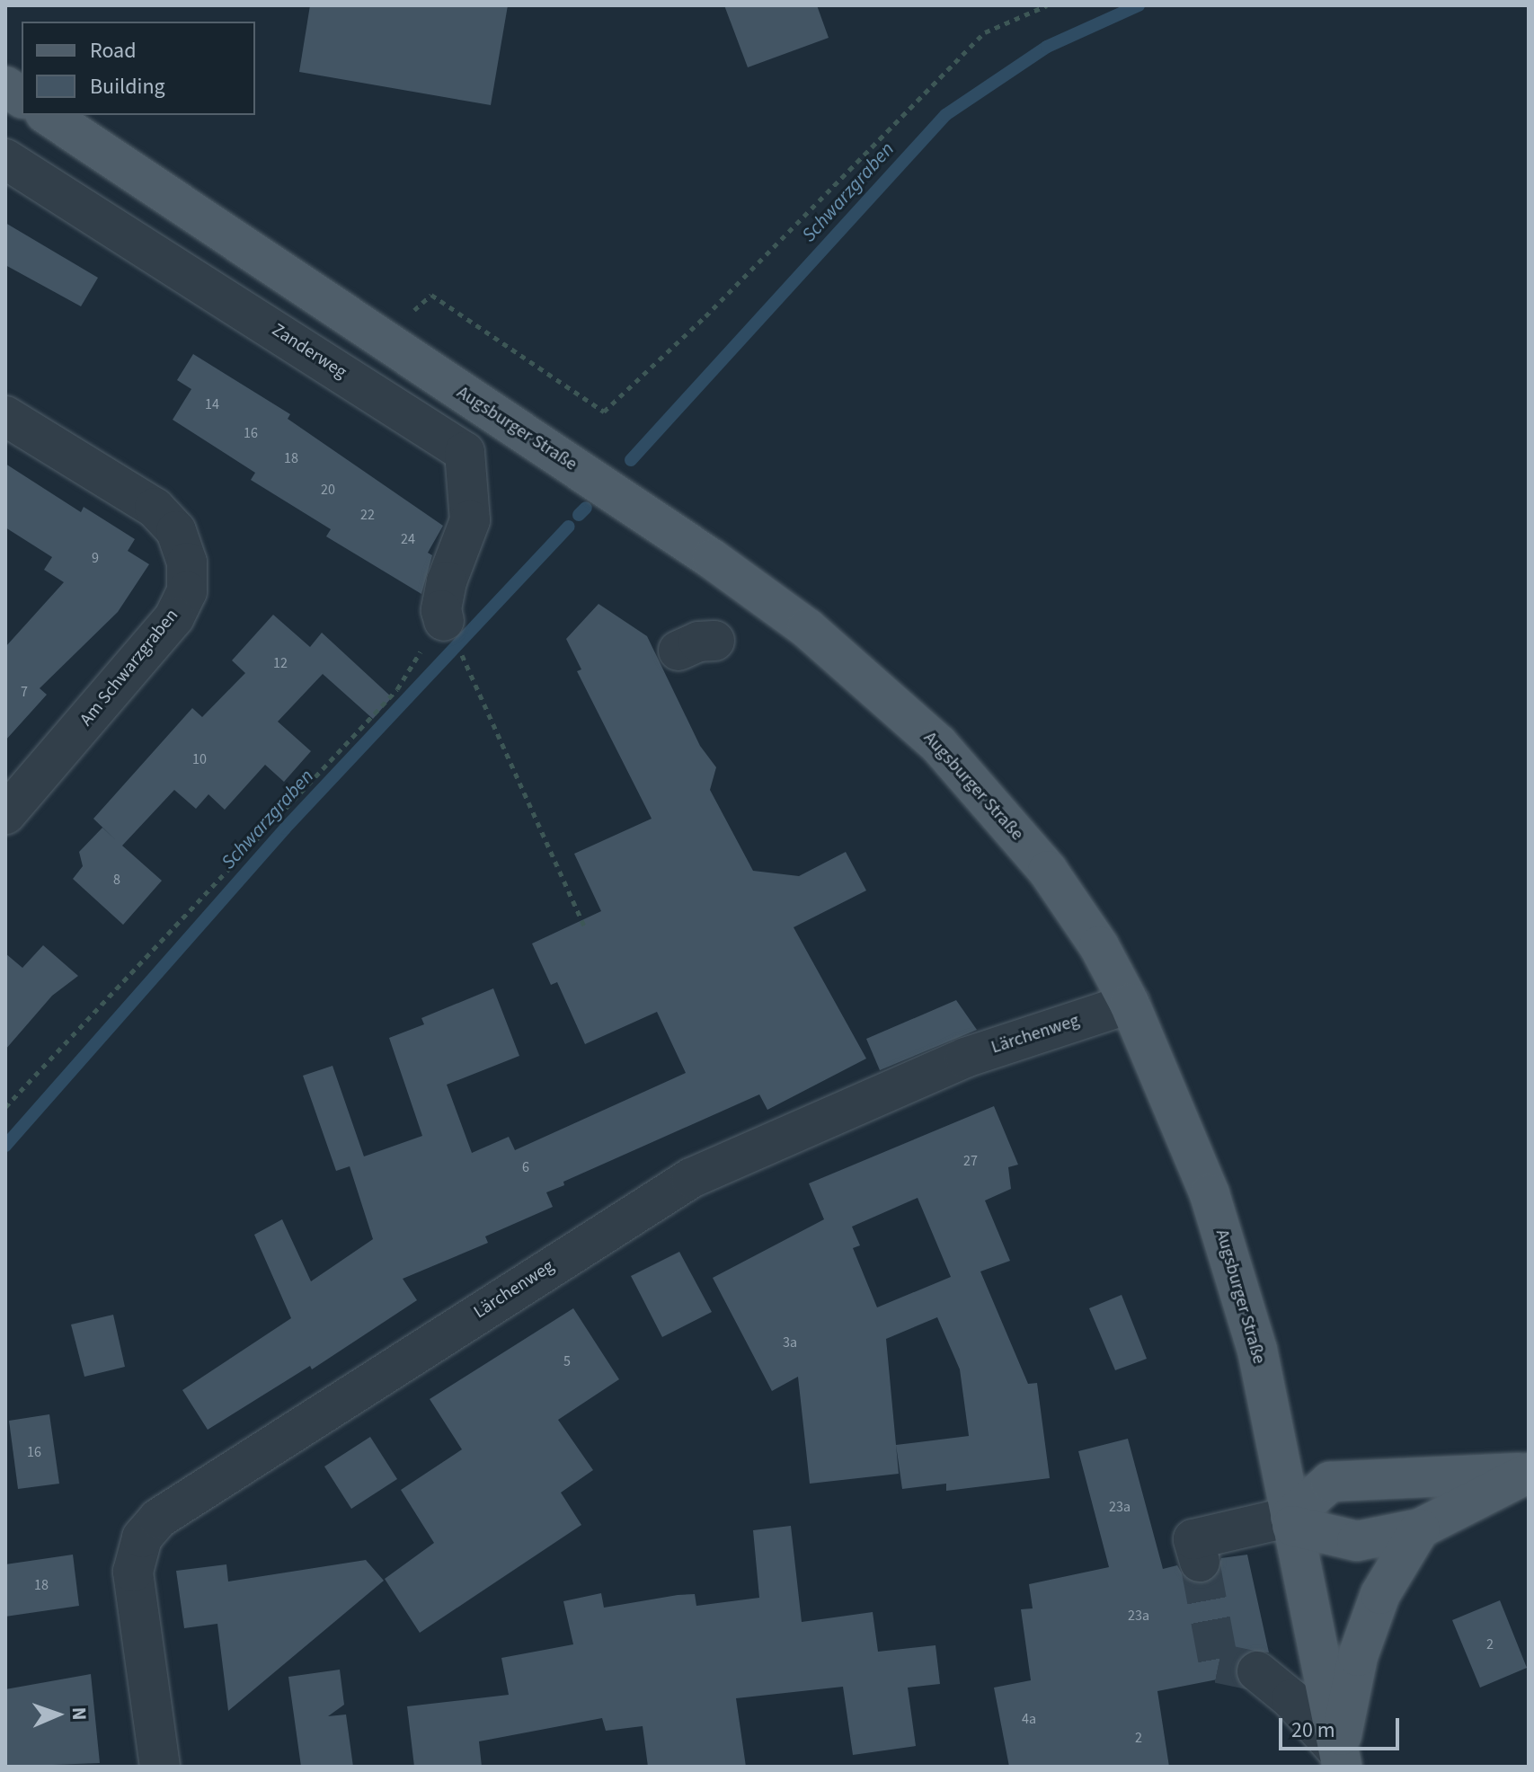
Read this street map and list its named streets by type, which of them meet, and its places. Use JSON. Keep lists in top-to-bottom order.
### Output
{
  "streets": {
    "main road": ["Augsburger Straße"],
    "street": ["Zanderweg", "Am Schwarzgraben", "Lärchenweg"]
  },
  "crossings": [
    ["Augsburger Straße", "Lärchenweg"]
  ],
  "water": ["Schwarzgraben"],
  "house_numbers": [
    "14",
    "16",
    "18",
    "20",
    "22",
    "24",
    "9",
    "12",
    "7",
    "10",
    "8",
    "27",
    "6",
    "3a",
    "5",
    "16",
    "23a",
    "18",
    "23a",
    "2",
    "4a",
    "2"
  ],
  "legend": ["Road", "Building"],
  "scale_bar": "20 m",
  "north": "right"
}
